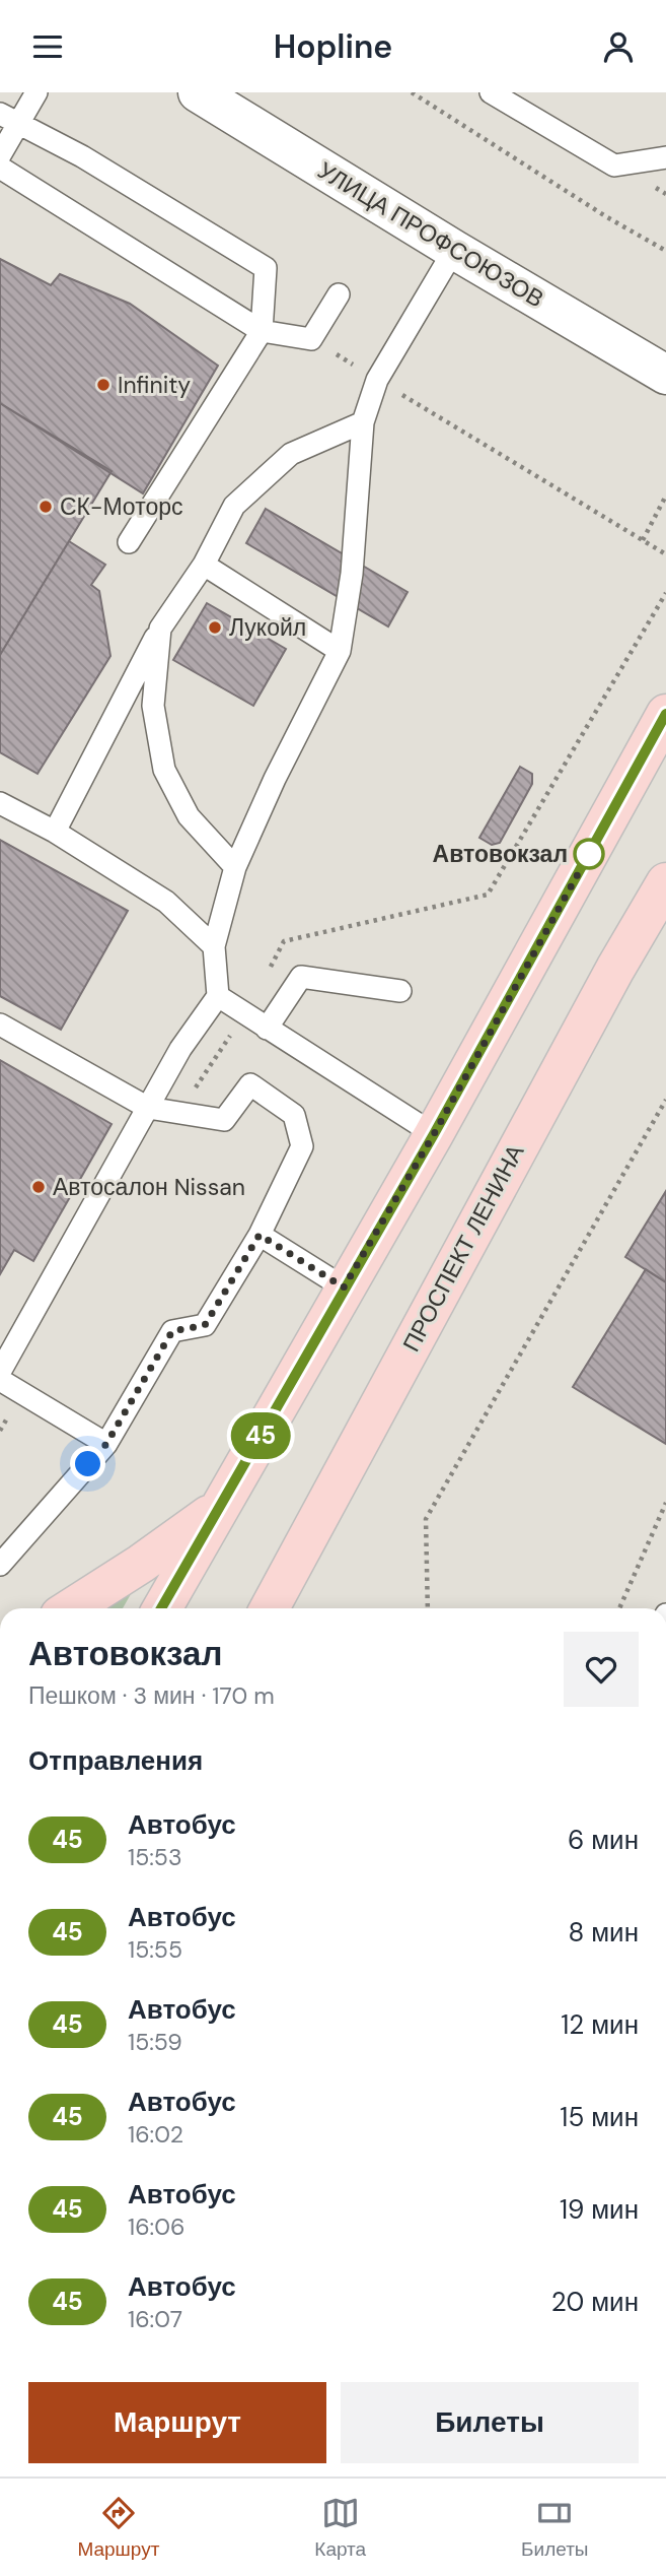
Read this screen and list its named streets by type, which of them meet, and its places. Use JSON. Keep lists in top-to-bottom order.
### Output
{
  "streets": {
    "main road": ["УЛИЦА ПРОФСОЮЗОВ", "ПРОСПЕКТ ЛЕНИНА"]
  },
  "places": [
    "Infinity",
    "СК-Моторс",
    "Лукойл",
    "Автовокзал",
    "Автосалон Nissan"
  ],
  "lines": ["bus line 45"],
  "page": {
    "header": "Hopline",
    "on_map": "45",
    "heading": [
      ["Автовокзал", "Пешком · 3 мин · 170 m"],
      "Отправления"
    ],
    "list": [
      {
        "mark": "45",
        "name": "Автобус",
        "note": "15:53",
        "value": "6 мин"
      },
      {
        "mark": "45",
        "name": "Автобус",
        "note": "15:55",
        "value": "8 мин"
      },
      {
        "mark": "45",
        "name": "Автобус",
        "note": "15:59",
        "value": "12 мин"
      },
      {
        "mark": "45",
        "name": "Автобус",
        "note": "16:02",
        "value": "15 мин"
      },
      {
        "mark": "45",
        "name": "Автобус",
        "note": "16:06",
        "value": "19 мин"
      },
      {
        "mark": "45",
        "name": "Автобус",
        "note": "16:07",
        "value": "20 мин"
      }
    ],
    "buttons": ["Маршрут", "Билеты"],
    "tabs": ["Маршрут", "Карта", "Билеты"]
  }
}
